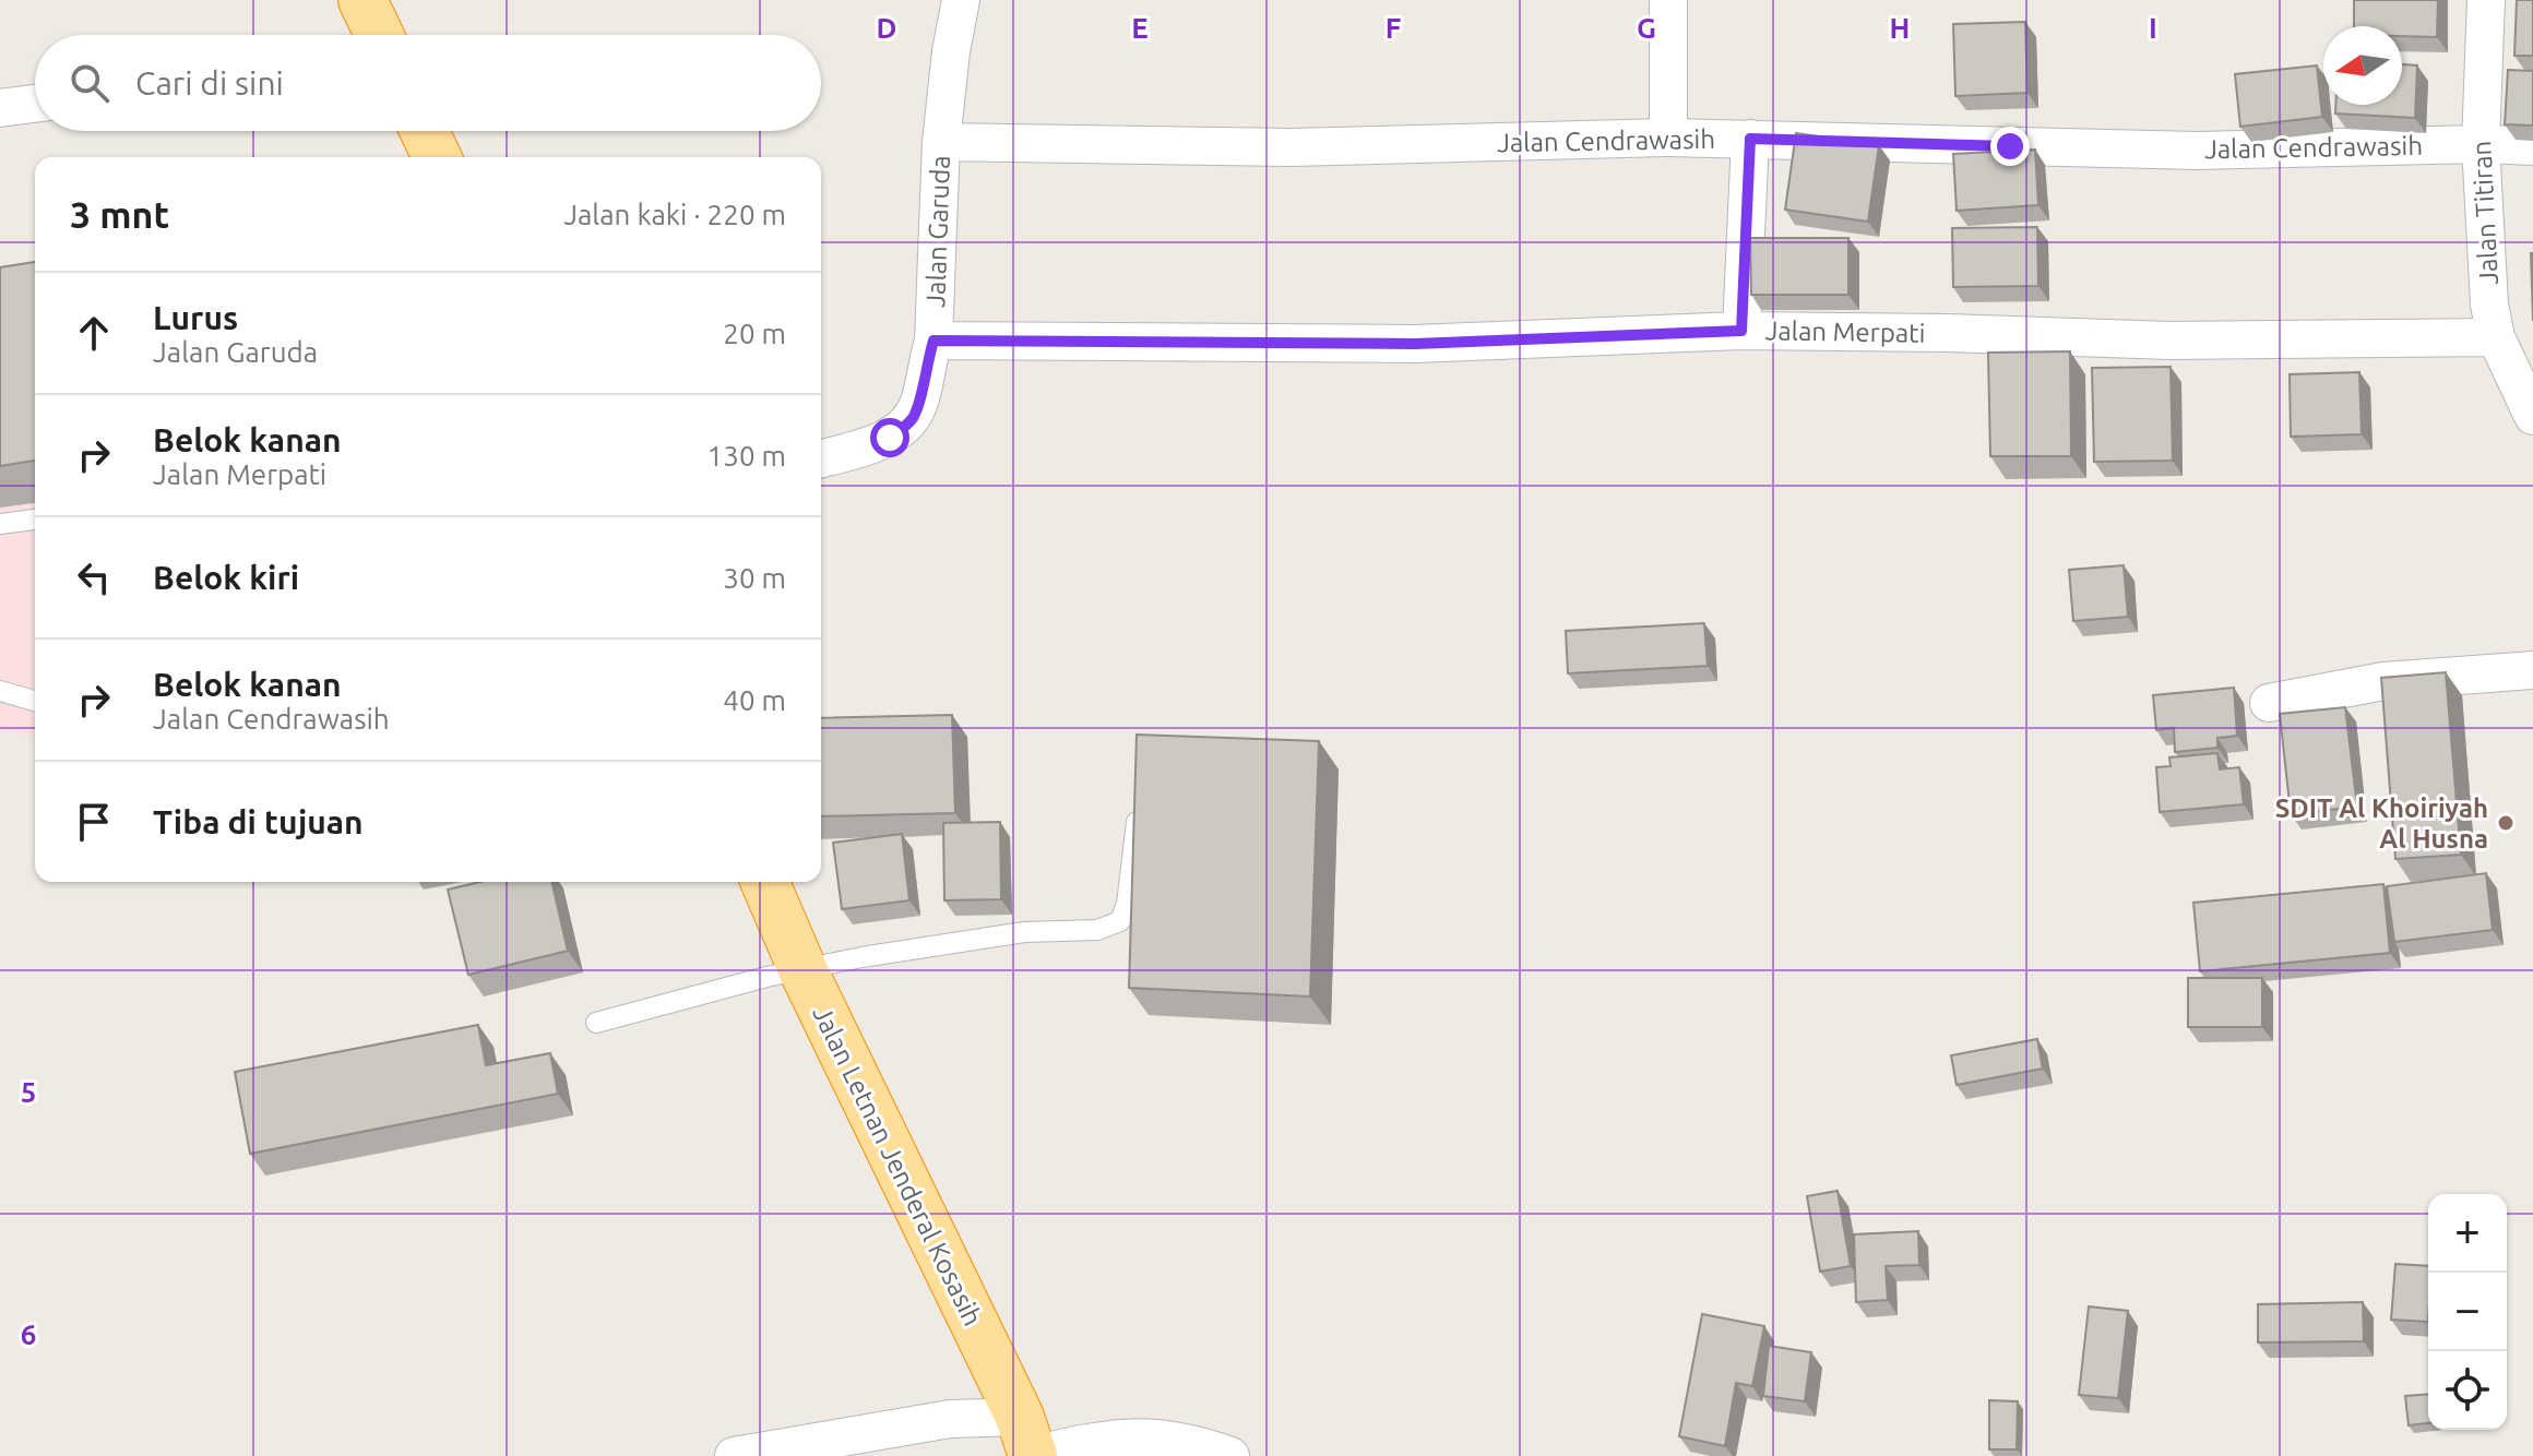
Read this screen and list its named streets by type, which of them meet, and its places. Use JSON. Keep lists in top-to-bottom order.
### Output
{
  "streets": {
    "highway": ["Jalan Letnan Jenderal Kosasih"],
    "street": [
      "Jalan Cendrawasih",
      "Jalan Titiran",
      "Jalan Garuda",
      "Jalan Merpati"
    ]
  },
  "crossings": [
    ["Jalan Cendrawasih", "Jalan Titiran"],
    ["Jalan Cendrawasih", "Jalan Garuda"],
    ["Jalan Titiran", "Jalan Merpati"],
    ["Jalan Garuda", "Jalan Merpati"]
  ],
  "places": ["SDIT Al Khoiriyah Al Husna"],
  "north": "left",
  "page": {
    "search": "Cari di sini",
    "heading": ["3 mnt", "Jalan kaki · 220 m"],
    "list": [
      ["Lurus", "Jalan Garuda", "20 m"],
      ["Belok kanan", "Jalan Merpati", "130 m"],
      ["Belok kiri", "30 m"],
      ["Belok kanan", "Jalan Cendrawasih", "40 m"],
      "Tiba di tujuan"
    ],
    "map_buttons": ["+", "−"]
  },
  "grid": {
    "columns": [
      "D",
      "E",
      "F",
      "G",
      "H",
      "I"
    ],
    "rows": ["5", "6"]
  }
}
